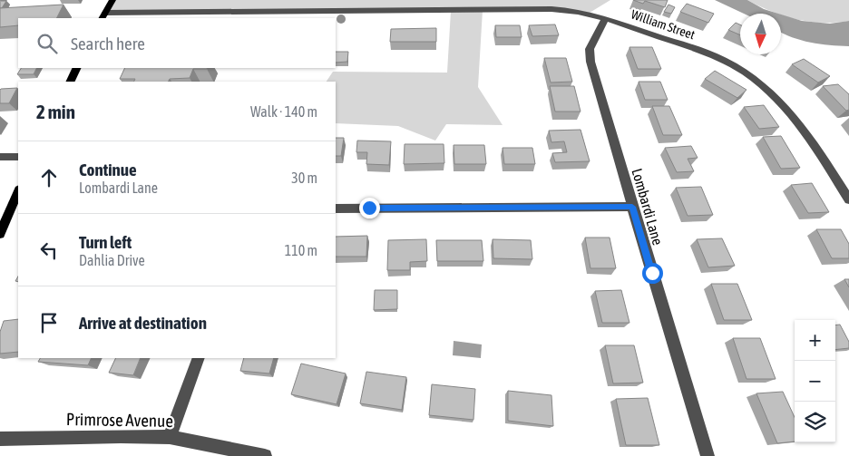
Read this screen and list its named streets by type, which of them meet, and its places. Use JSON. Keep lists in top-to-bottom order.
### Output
{
  "streets": {
    "street": ["William Street", "Lombardi Lane", "Primrose Avenue"]
  },
  "crossings": [
    ["William Street", "Lombardi Lane"]
  ],
  "north": "bottom",
  "page": {
    "search": "Search here",
    "heading": ["2 min", "Walk · 140 m"],
    "list": [
      ["Continue", "Lombardi Lane", "30 m"],
      ["Turn left", "Dahlia Drive", "110 m"],
      "Arrive at destination"
    ],
    "map_buttons": ["+", "−"]
  }
}
